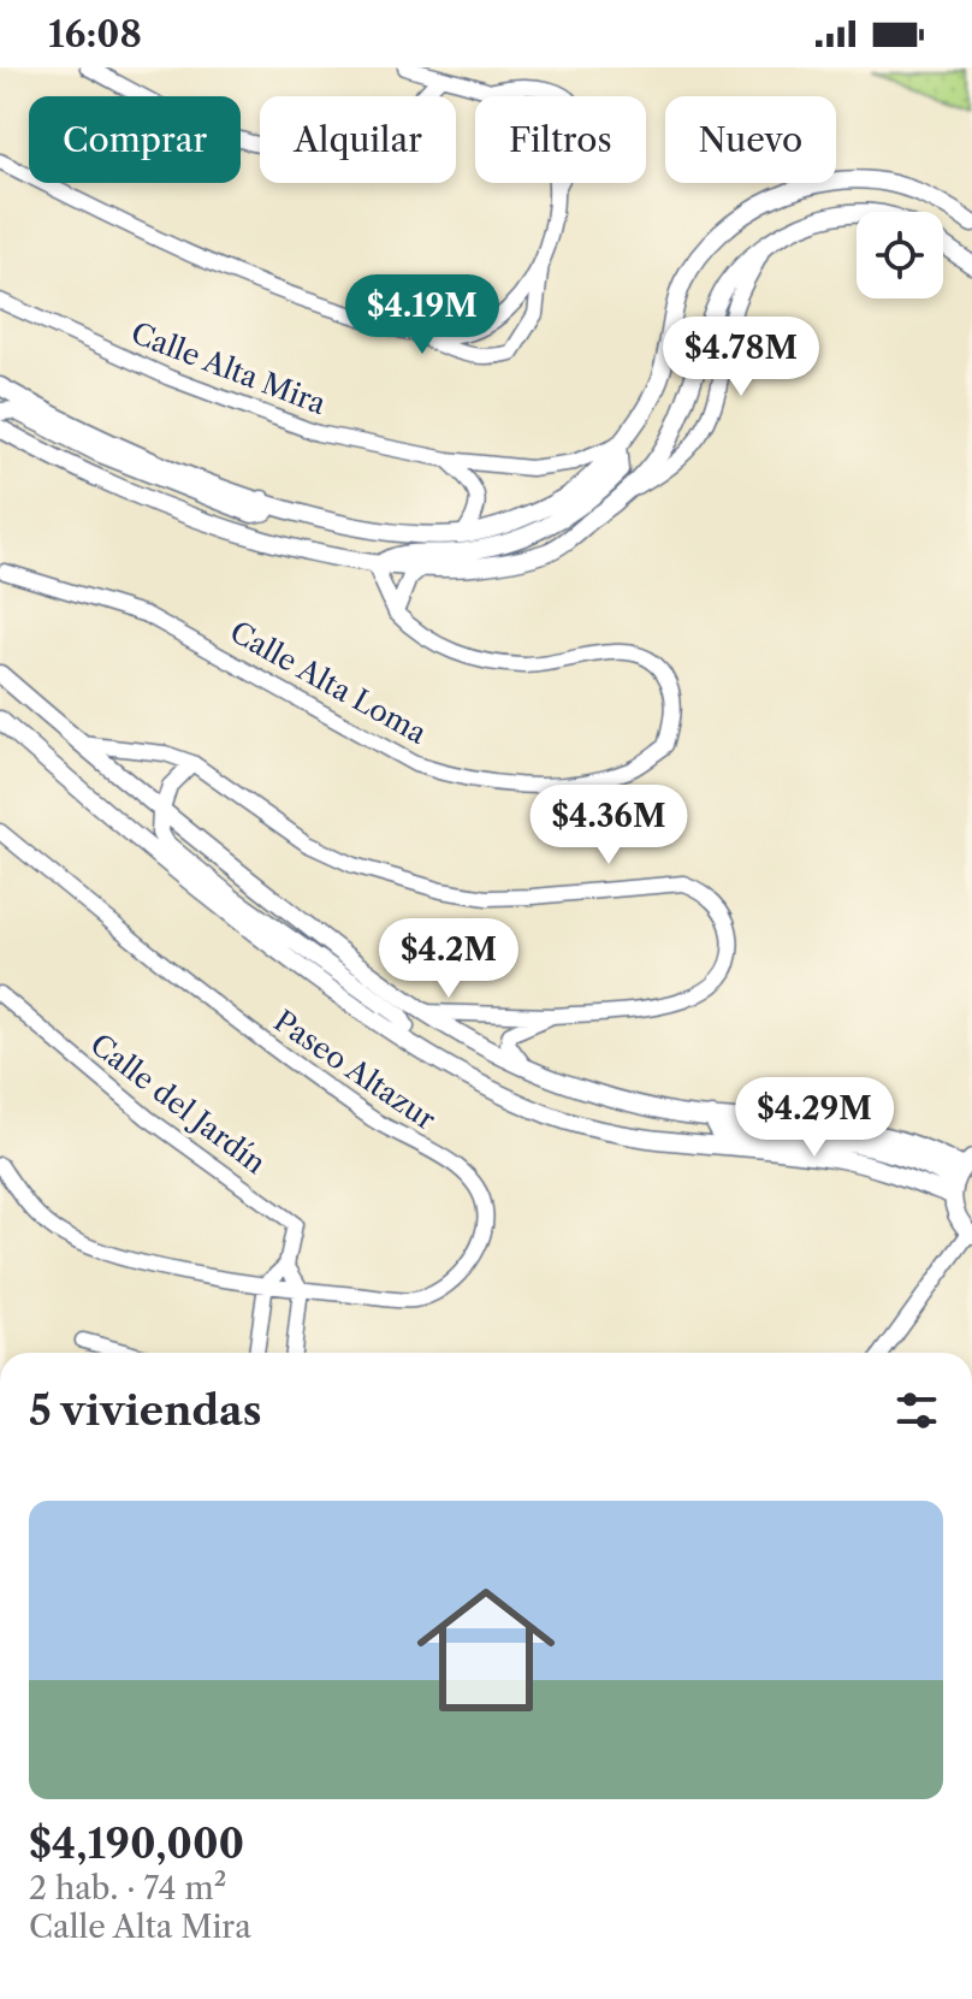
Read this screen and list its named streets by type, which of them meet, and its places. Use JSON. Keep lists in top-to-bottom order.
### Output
{
  "streets": {
    "street": [
      "Calle Alta Mira",
      "Calle Alta Loma",
      "Paseo Altazur",
      "Calle del Jardín"
    ]
  },
  "page": {
    "status": "16:08",
    "chip": [
      "Comprar",
      "Alquilar",
      "Filtros",
      "Nuevo"
    ],
    "price": [
      "$4.19M",
      "$4.78M",
      "$4.36M",
      "$4.2M",
      "$4.29M"
    ],
    "heading": "5 viviendas",
    "list": [
      {
        "name": "$4,190,000",
        "note": "2 hab. · 74 m² · Calle Alta Mira"
      }
    ]
  }
}
